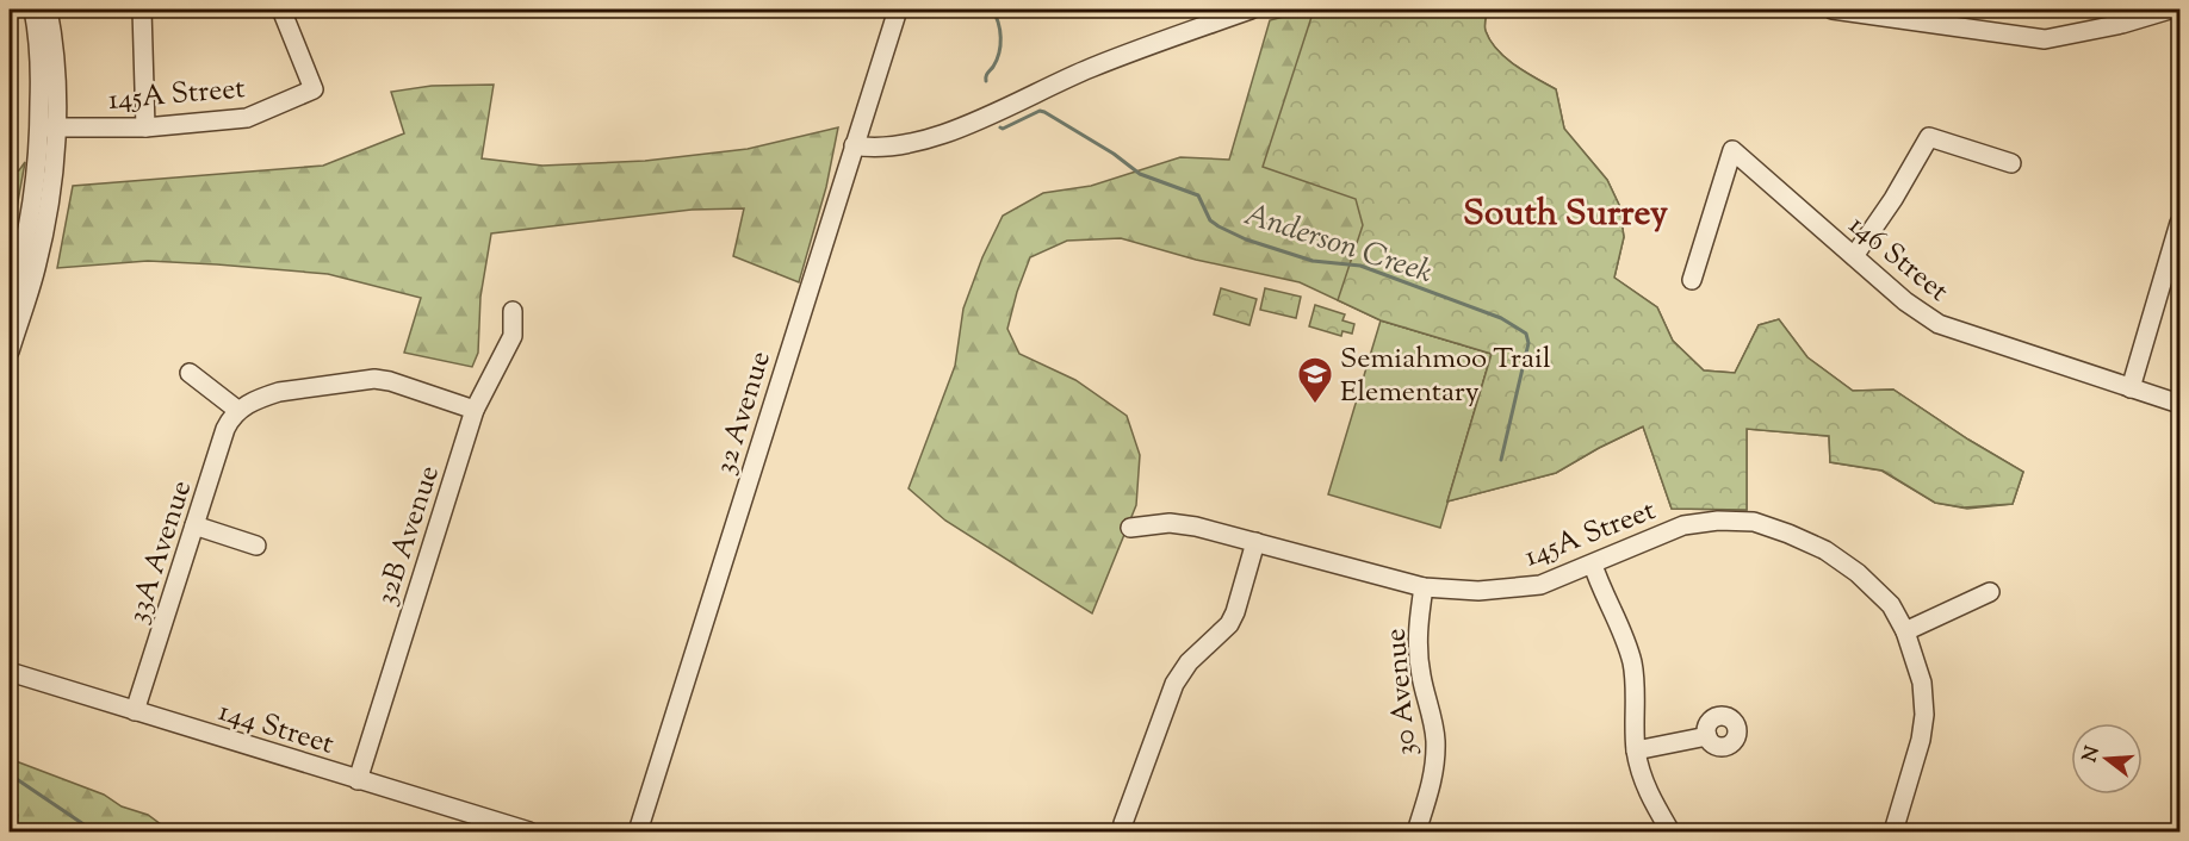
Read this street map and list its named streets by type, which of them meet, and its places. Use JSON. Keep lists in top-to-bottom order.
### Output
{
  "streets": {
    "street": [
      "145A Street",
      "146 Street",
      "32 Avenue",
      "32B Avenue",
      "33A Avenue",
      "30 Avenue",
      "144 Street"
    ]
  },
  "crossings": [
    ["145A Street", "30 Avenue"],
    ["32B Avenue", "144 Street"],
    ["33A Avenue", "144 Street"]
  ],
  "districts": ["South Surrey"],
  "water": ["Anderson Creek"],
  "places": {
    "school or university": ["Semiahmoo Trail Elementary"]
  },
  "north": "left"
}
